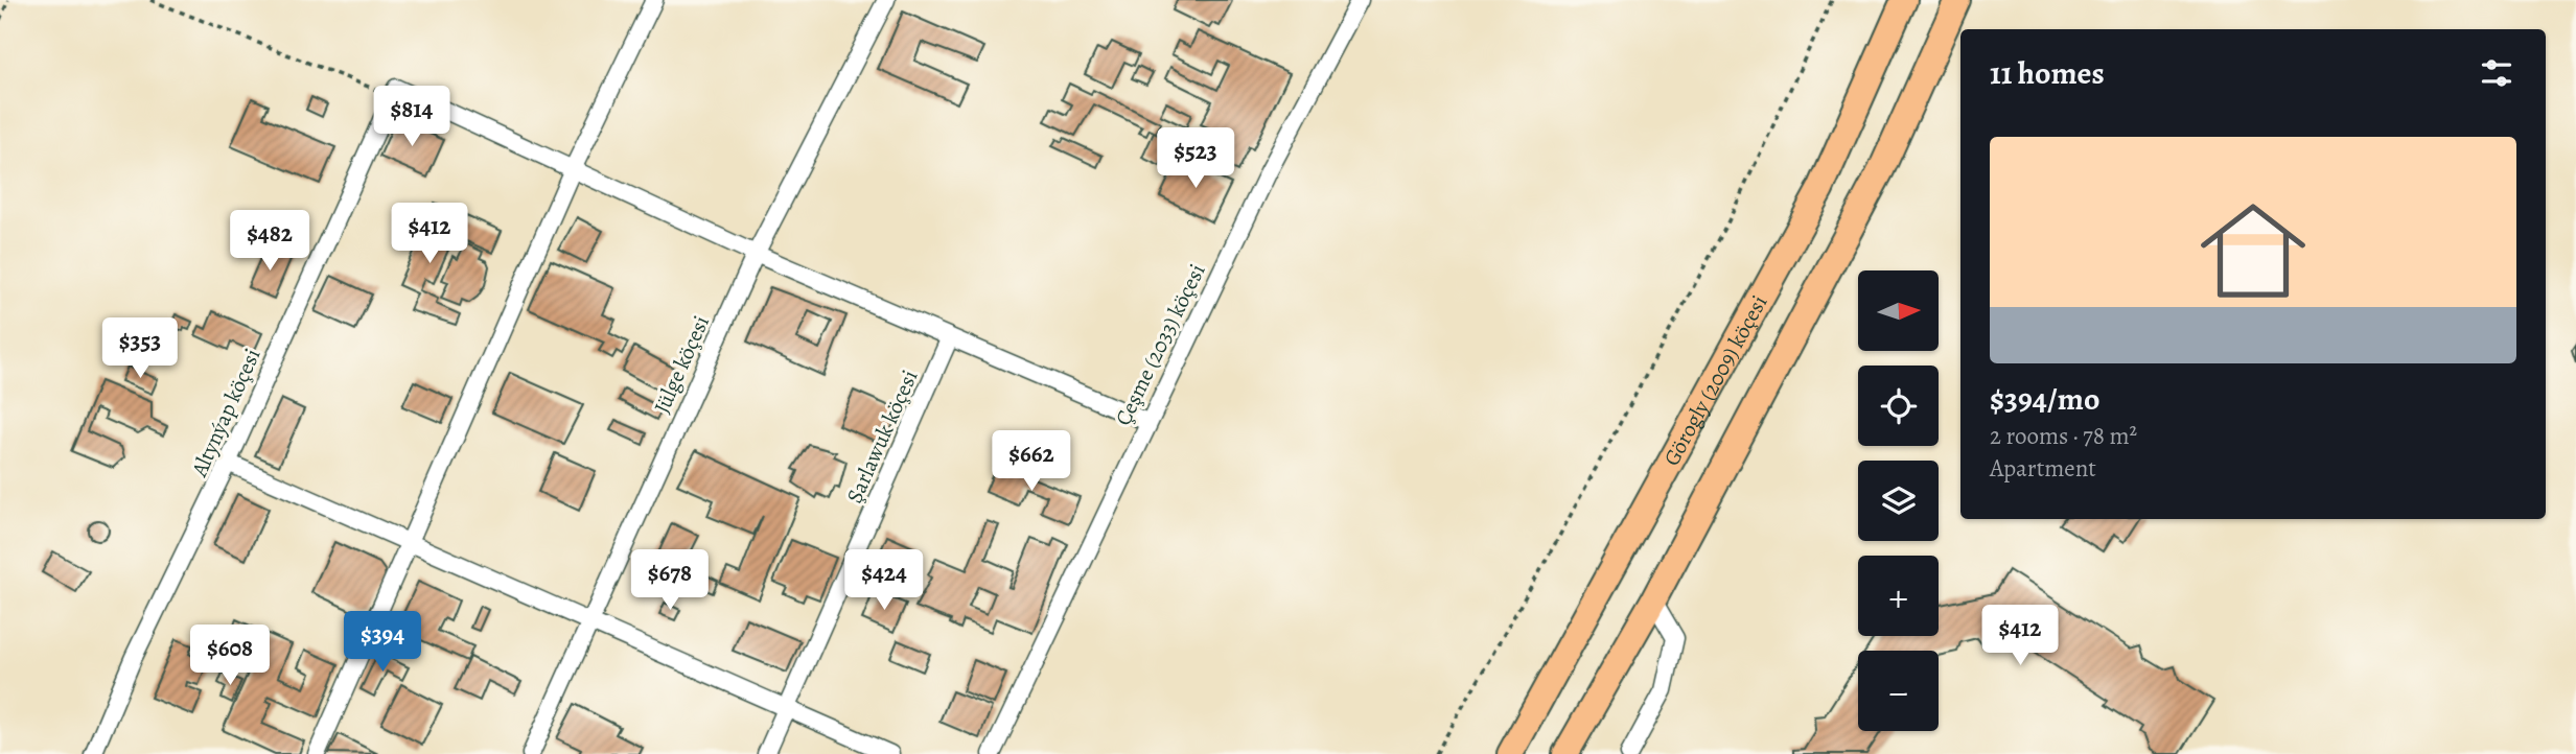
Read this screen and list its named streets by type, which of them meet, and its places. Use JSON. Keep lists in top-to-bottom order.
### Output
{
  "streets": {
    "main road": ["Görogly (2009) köçesi"],
    "street": [
      "Çeşme (2033) köçesi",
      "Jülge köçesi",
      "Altynýap köçesi",
      "Şarlawuk köçesi"
    ]
  },
  "north": "right",
  "page": {
    "heading": "11 homes",
    "price": [
      "$814",
      "$523",
      "$412",
      "$482",
      "$353",
      "$662",
      "$678",
      "$424",
      "$412",
      "$394",
      "$608"
    ],
    "list": [
      {
        "name": "$394/mo",
        "note": "2 rooms · 78 m² · Apartment"
      }
    ],
    "map_buttons": ["+", "−"]
  }
}
